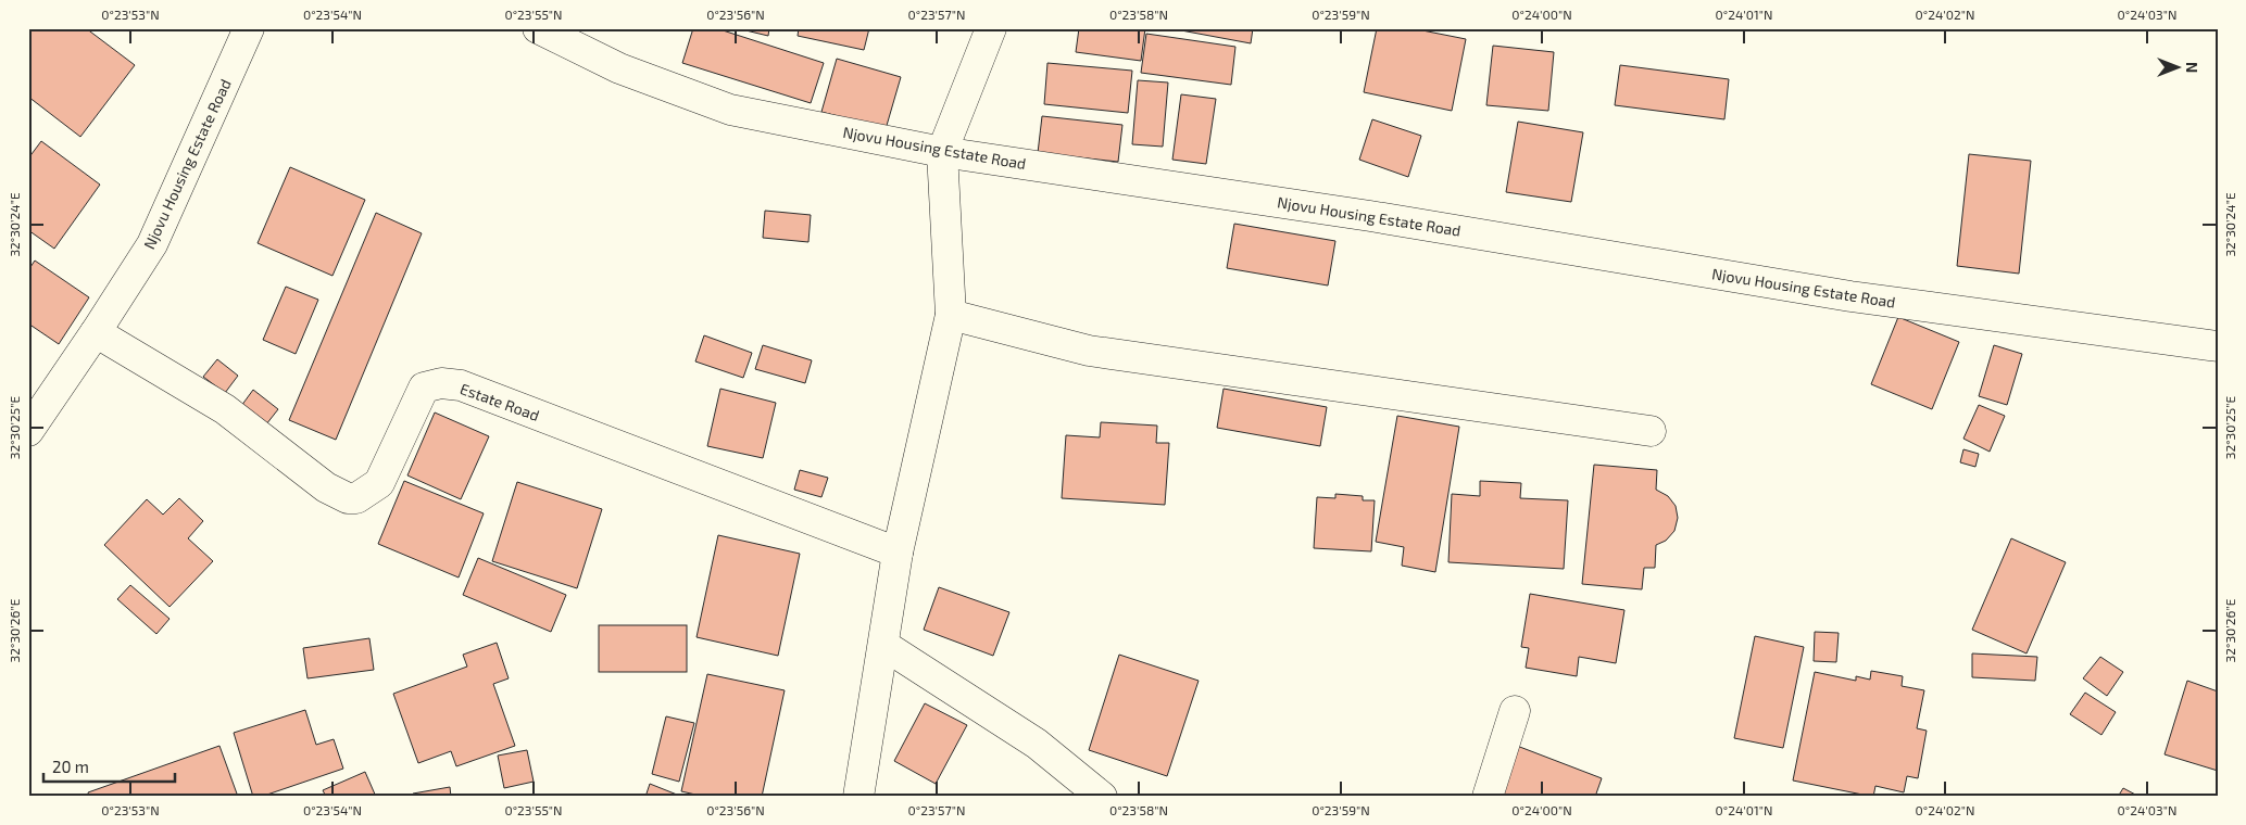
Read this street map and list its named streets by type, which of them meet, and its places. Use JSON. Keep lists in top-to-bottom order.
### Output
{
  "streets": {
    "street": ["Njovu Housing Estate Road", "Estate Road"]
  },
  "crossings": [
    ["Njovu Housing Estate Road", "Estate Road"]
  ],
  "scale_bar": "20 m",
  "north": "right",
  "coordinates": [
    "0°23'53\"N",
    "0°23'54\"N",
    "0°23'55\"N",
    "0°23'56\"N",
    "0°23'57\"N",
    "0°23'58\"N",
    "0°23'59\"N",
    "0°24'00\"N",
    "0°24'01\"N",
    "0°24'02\"N",
    "0°24'03\"N",
    "32°30'24\"E",
    "32°30'25\"E",
    "32°30'26\"E"
  ]
}
